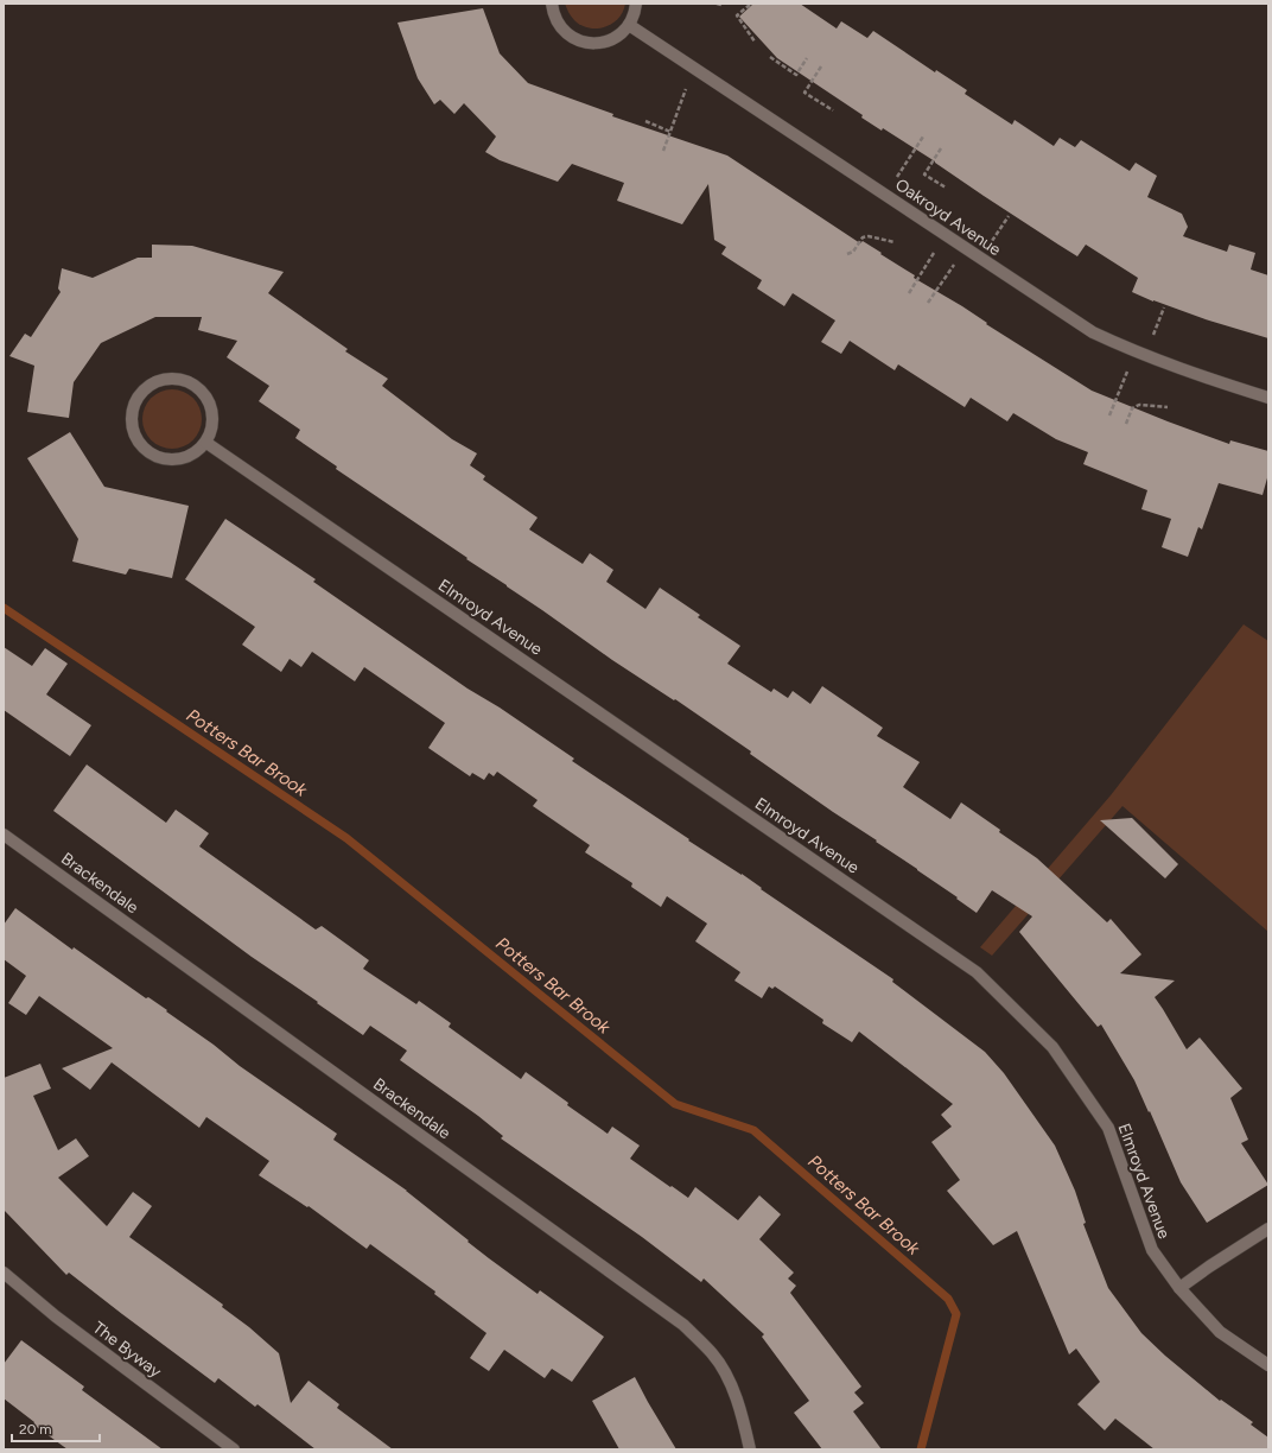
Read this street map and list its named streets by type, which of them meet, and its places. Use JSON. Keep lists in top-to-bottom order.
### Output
{
  "streets": {
    "street": [
      "Oakroyd Avenue",
      "Elmroyd Avenue",
      "Brackendale",
      "The Byway"
    ]
  },
  "water": ["Potters Bar Brook"],
  "scale_bar": "20 m"
}
